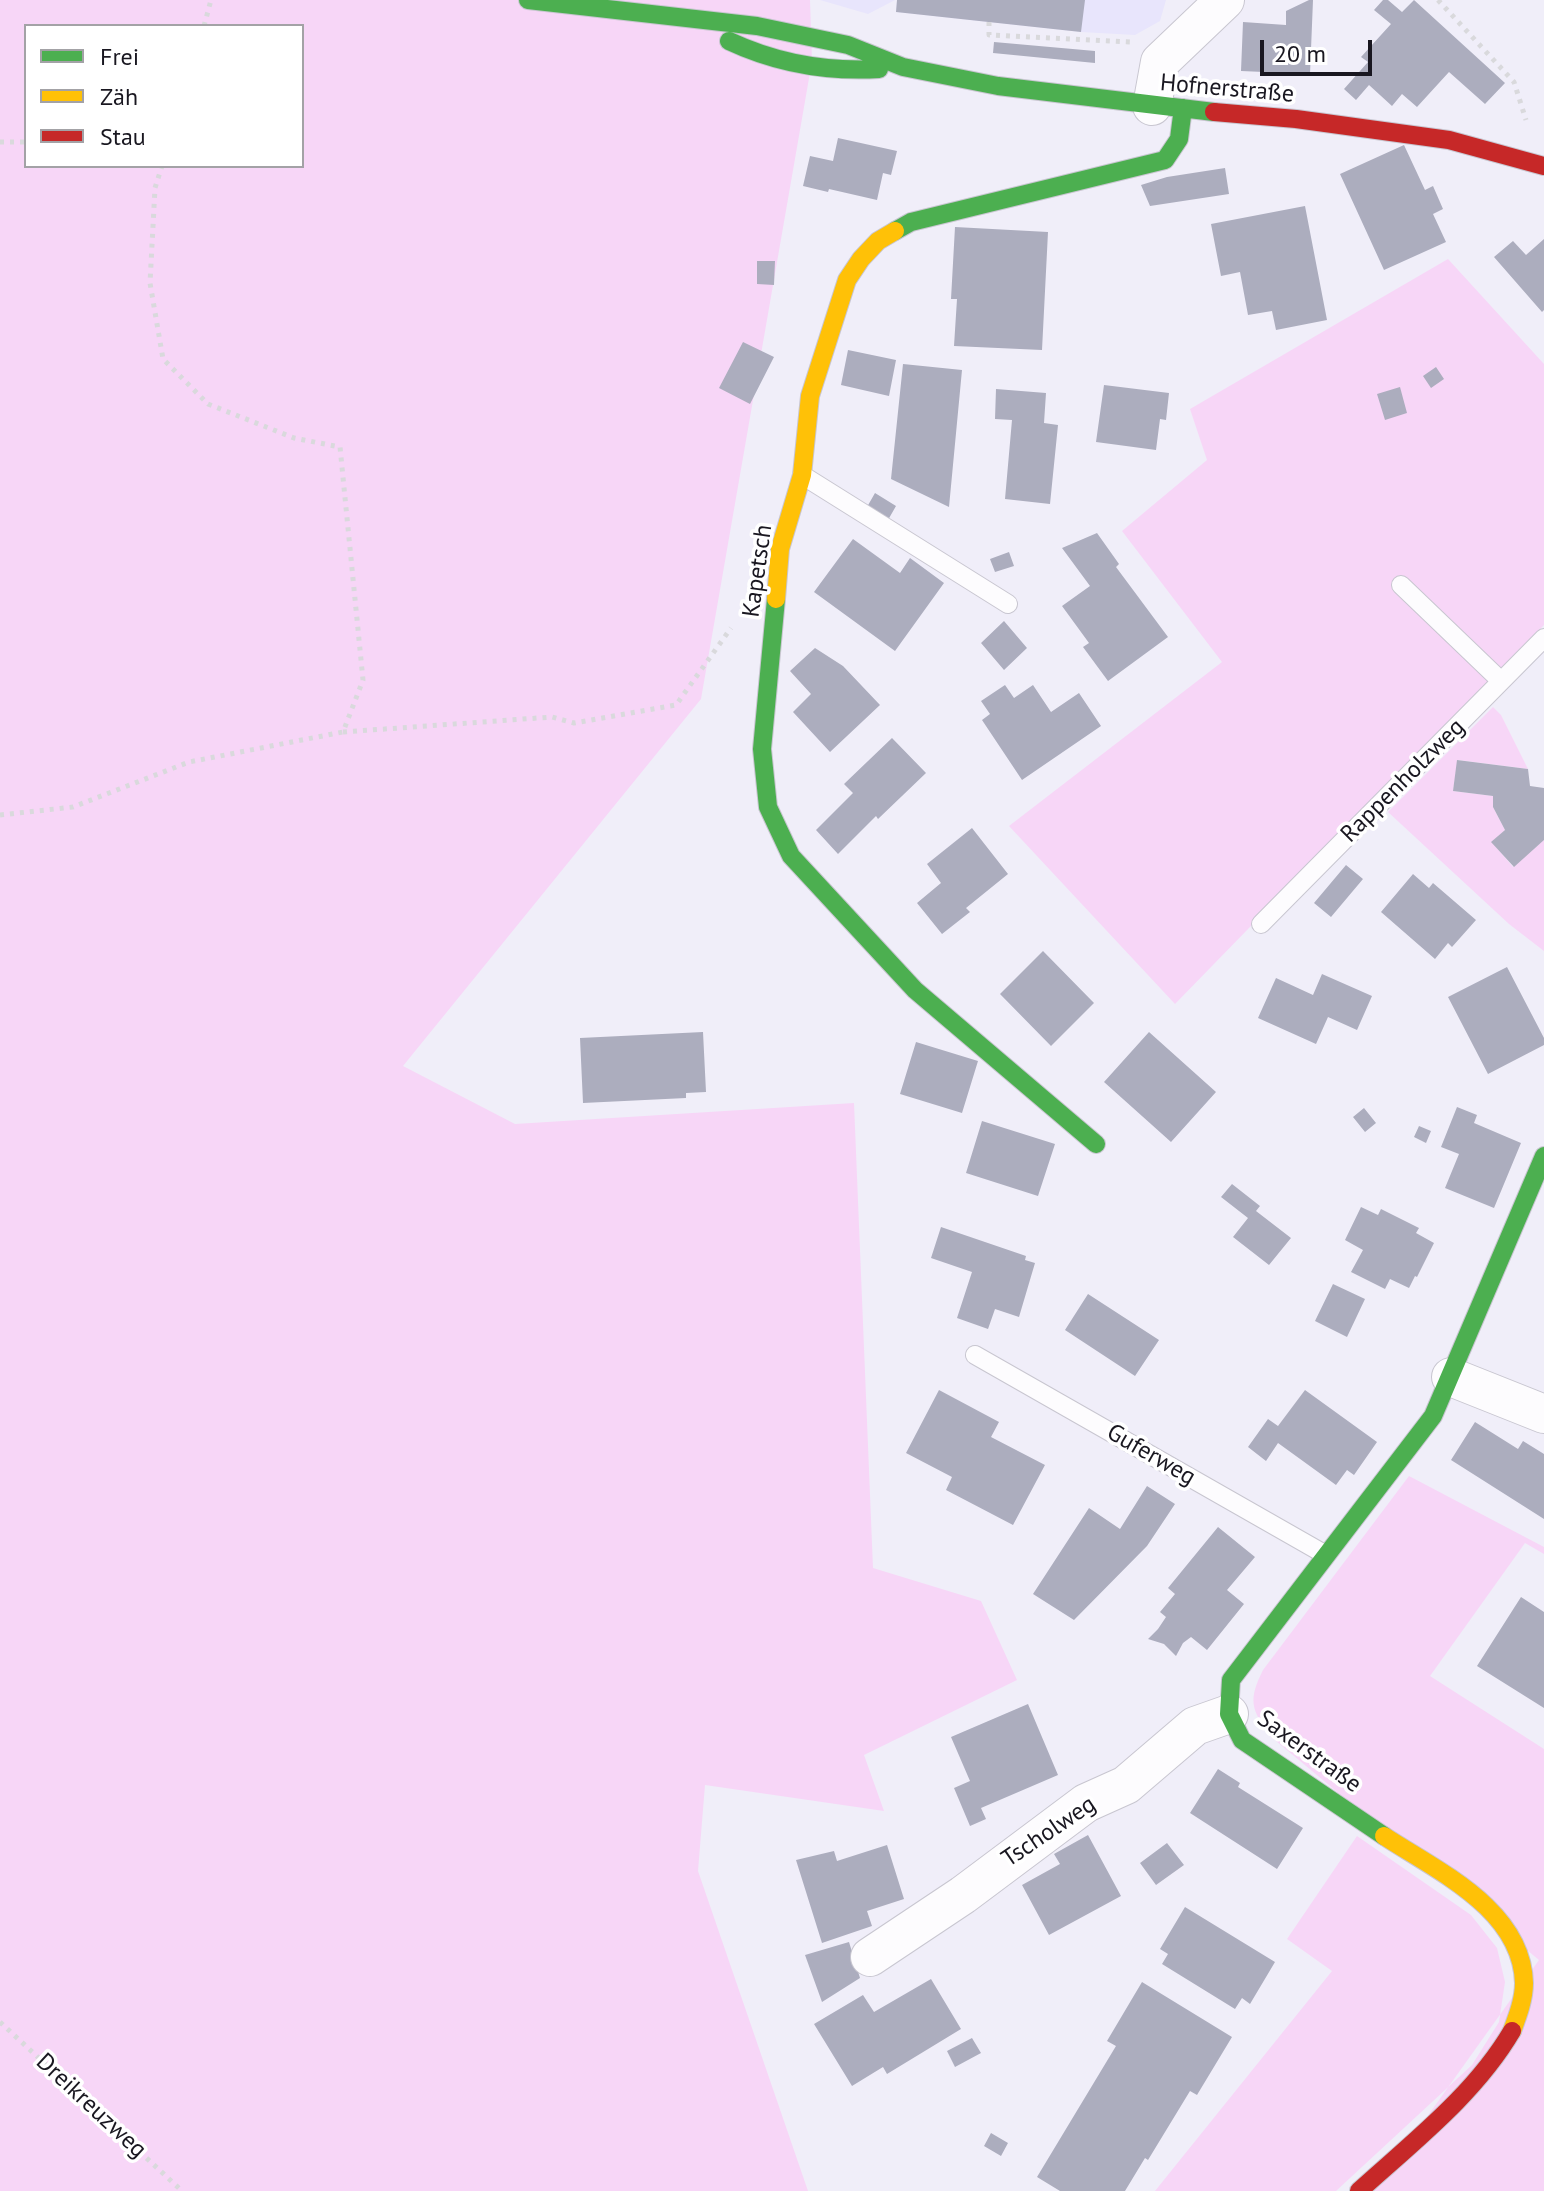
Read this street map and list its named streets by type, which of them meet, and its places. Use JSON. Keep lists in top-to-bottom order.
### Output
{
  "streets": {
    "street": [
      "Hofnerstraße",
      "Kapetsch",
      "Saxerstraße",
      "Tscholweg"
    ],
    "lane": ["Rappenholzweg", "Guferweg"],
    "path": ["Dreikreuzweg"]
  },
  "crossings": [
    ["Hofnerstraße", "Kapetsch"],
    ["Guferweg", "Saxerstraße"],
    ["Saxerstraße", "Tscholweg"]
  ],
  "legend": ["Frei", "Zäh", "Stau"],
  "scale_bar": "20 m"
}
